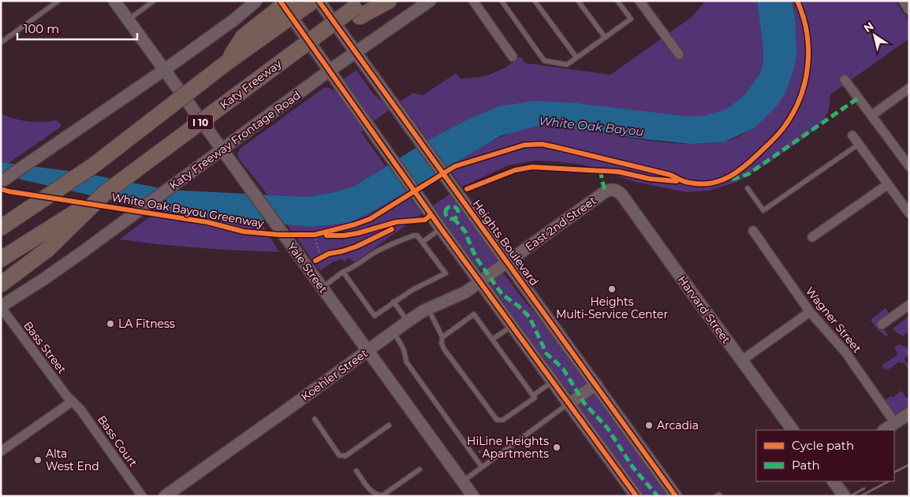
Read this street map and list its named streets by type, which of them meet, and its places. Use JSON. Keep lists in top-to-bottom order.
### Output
{
  "streets": {
    "highway": ["Katy Freeway", "I 10"],
    "main road": [
      "Katy Freeway Frontage Road",
      "East 2nd Street",
      "Heights Boulevard",
      "Yale Street",
      "Harvard Street",
      "Koehler Street"
    ],
    "street": ["Wagner Street", "Bass Street", "Bass Court"],
    "cycle path": ["White Oak Bayou Greenway"]
  },
  "crossings": [
    ["Katy Freeway Frontage Road", "Heights Boulevard"],
    ["Katy Freeway Frontage Road", "Yale Street"],
    ["Katy Freeway Frontage Road", "Bass Street"],
    ["East 2nd Street", "Heights Boulevard"],
    ["East 2nd Street", "Harvard Street"],
    ["East 2nd Street", "Koehler Street"],
    ["Heights Boulevard", "Koehler Street"],
    ["Yale Street", "Koehler Street"],
    ["Bass Street", "Bass Court"]
  ],
  "water": ["White Oak Bayou"],
  "places": [
    "Heights Multi-Service Center",
    "LA Fitness",
    "Arcadia",
    "HiLine Heights Apartments",
    "Alta West End"
  ],
  "legend": ["Cycle path", "Path"],
  "scale_bar": "100 m",
  "north": "top left"
}
